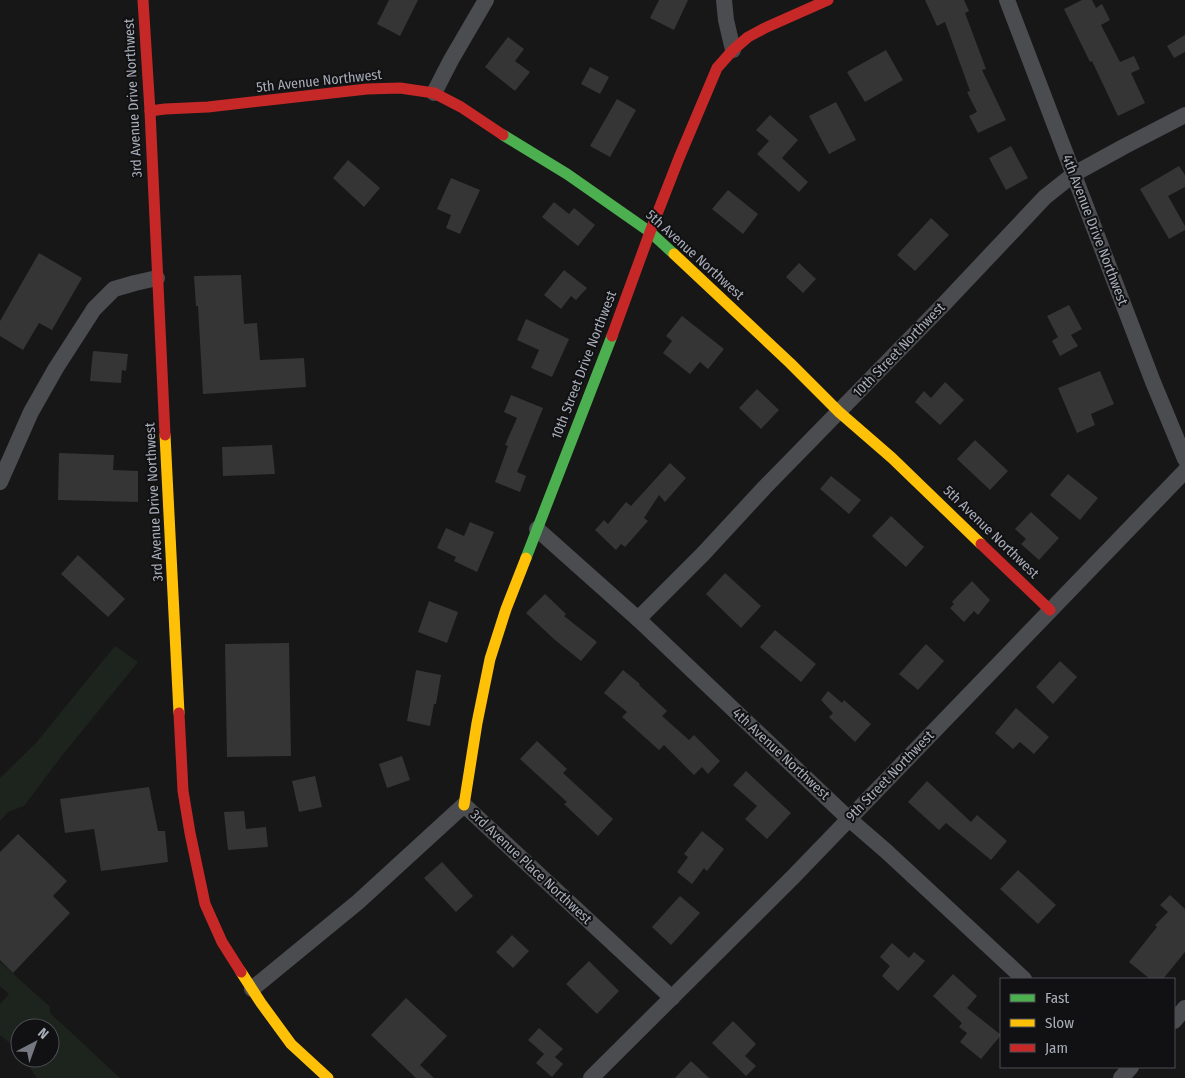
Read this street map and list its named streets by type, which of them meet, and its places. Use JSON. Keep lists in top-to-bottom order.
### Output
{
  "streets": {
    "street": [
      "5th Avenue Northwest",
      "3rd Avenue Drive Northwest",
      "4th Avenue Drive Northwest",
      "10th Street Northwest",
      "10th Street Drive Northwest",
      "4th Avenue Northwest",
      "9th Street Northwest",
      "3rd Avenue Place Northwest"
    ]
  },
  "crossings": [
    ["5th Avenue Northwest", "3rd Avenue Drive Northwest"],
    ["5th Avenue Northwest", "10th Street Northwest"],
    ["5th Avenue Northwest", "10th Street Drive Northwest"],
    ["5th Avenue Northwest", "9th Street Northwest"],
    ["3rd Avenue Drive Northwest", "3rd Avenue Place Northwest"],
    ["4th Avenue Drive Northwest", "10th Street Northwest"],
    ["10th Street Northwest", "4th Avenue Northwest"],
    ["10th Street Drive Northwest", "4th Avenue Northwest"],
    ["10th Street Drive Northwest", "3rd Avenue Place Northwest"],
    ["4th Avenue Northwest", "9th Street Northwest"],
    ["9th Street Northwest", "3rd Avenue Place Northwest"]
  ],
  "legend": ["Fast", "Slow", "Jam"],
  "north": "top right"
}
